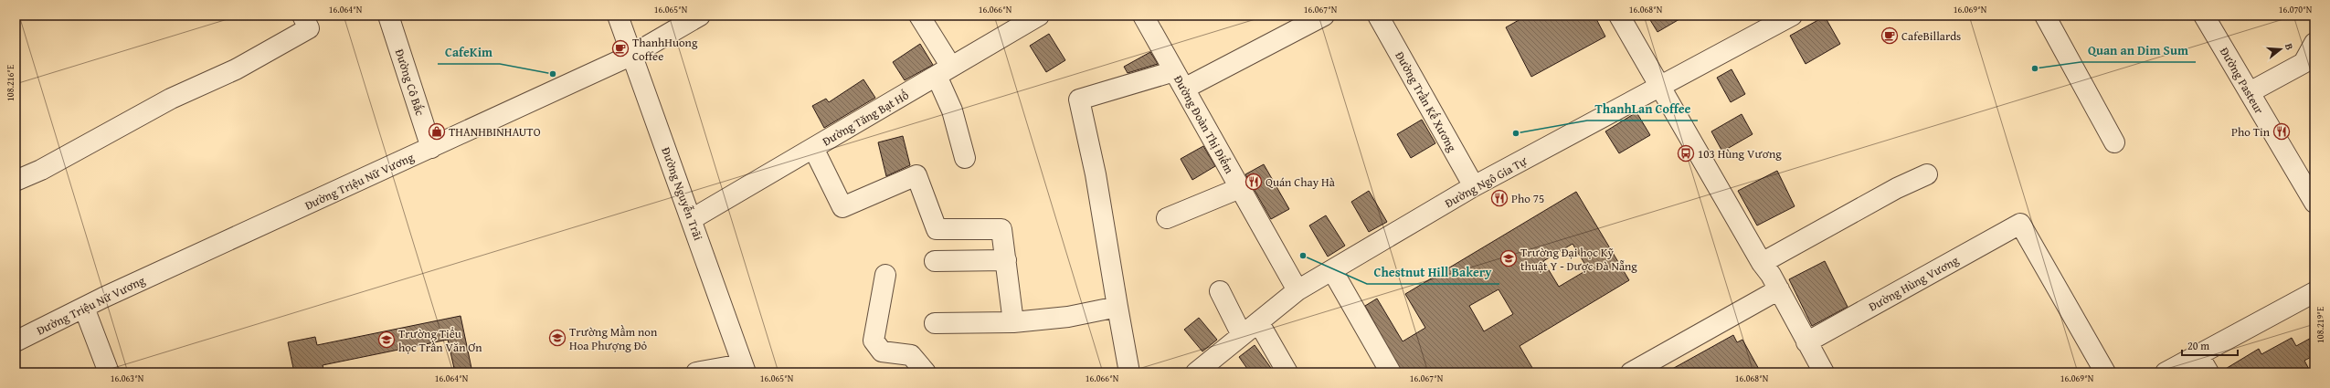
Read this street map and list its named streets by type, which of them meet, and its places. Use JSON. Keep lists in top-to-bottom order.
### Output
{
  "streets": {
    "street": [
      "Đường Pasteur",
      "Đường Cô Bắc",
      "Đường Trần Kế Xương",
      "Đường Tăng Bạt Hổ",
      "Đường Đoàn Thị Điểm",
      "Đường Triệu Nữ Vương",
      "Đường Ngô Gia Tự",
      "Đường Nguyễn Trãi",
      "Đường Hùng Vương"
    ]
  },
  "crossings": [
    ["Đường Cô Bắc", "Đường Triệu Nữ Vương"],
    ["Đường Trần Kế Xương", "Đường Ngô Gia Tự"],
    ["Đường Tăng Bạt Hổ", "Đường Nguyễn Trãi"],
    ["Đường Đoàn Thị Điểm", "Đường Ngô Gia Tự"],
    ["Đường Triệu Nữ Vương", "Đường Nguyễn Trãi"]
  ],
  "places": {
    "cafe": ["CafeBillards", "ThanhHuong Coffee"],
    "other": [
      "Quan an Dim Sum",
      "CafeKim",
      "ThanhLan Coffee",
      "Chestnut Hill Bakery"
    ],
    "shop": ["THANHBINHAUTO"],
    "restaurant": ["Pho Tin", "Quán Chay Hà", "Pho 75"],
    "bus stop": ["103 Hùng Vương"],
    "school or university": ["Trường Đại học Kỹ thuật Y - Dược Đà Nẵng", "Trường Mầm non Hoa Phượng Đỏ", "Trường Tiểu học Trần Văn Ơn"]
  },
  "scale_bar": "20 m",
  "north": "right",
  "coordinates": [
    "16.064°N",
    "16.065°N",
    "16.066°N",
    "16.067°N",
    "16.068°N",
    "16.069°N",
    "16.070°N",
    "108.216°E",
    "108.219°E",
    "16.063°N"
  ]
}
